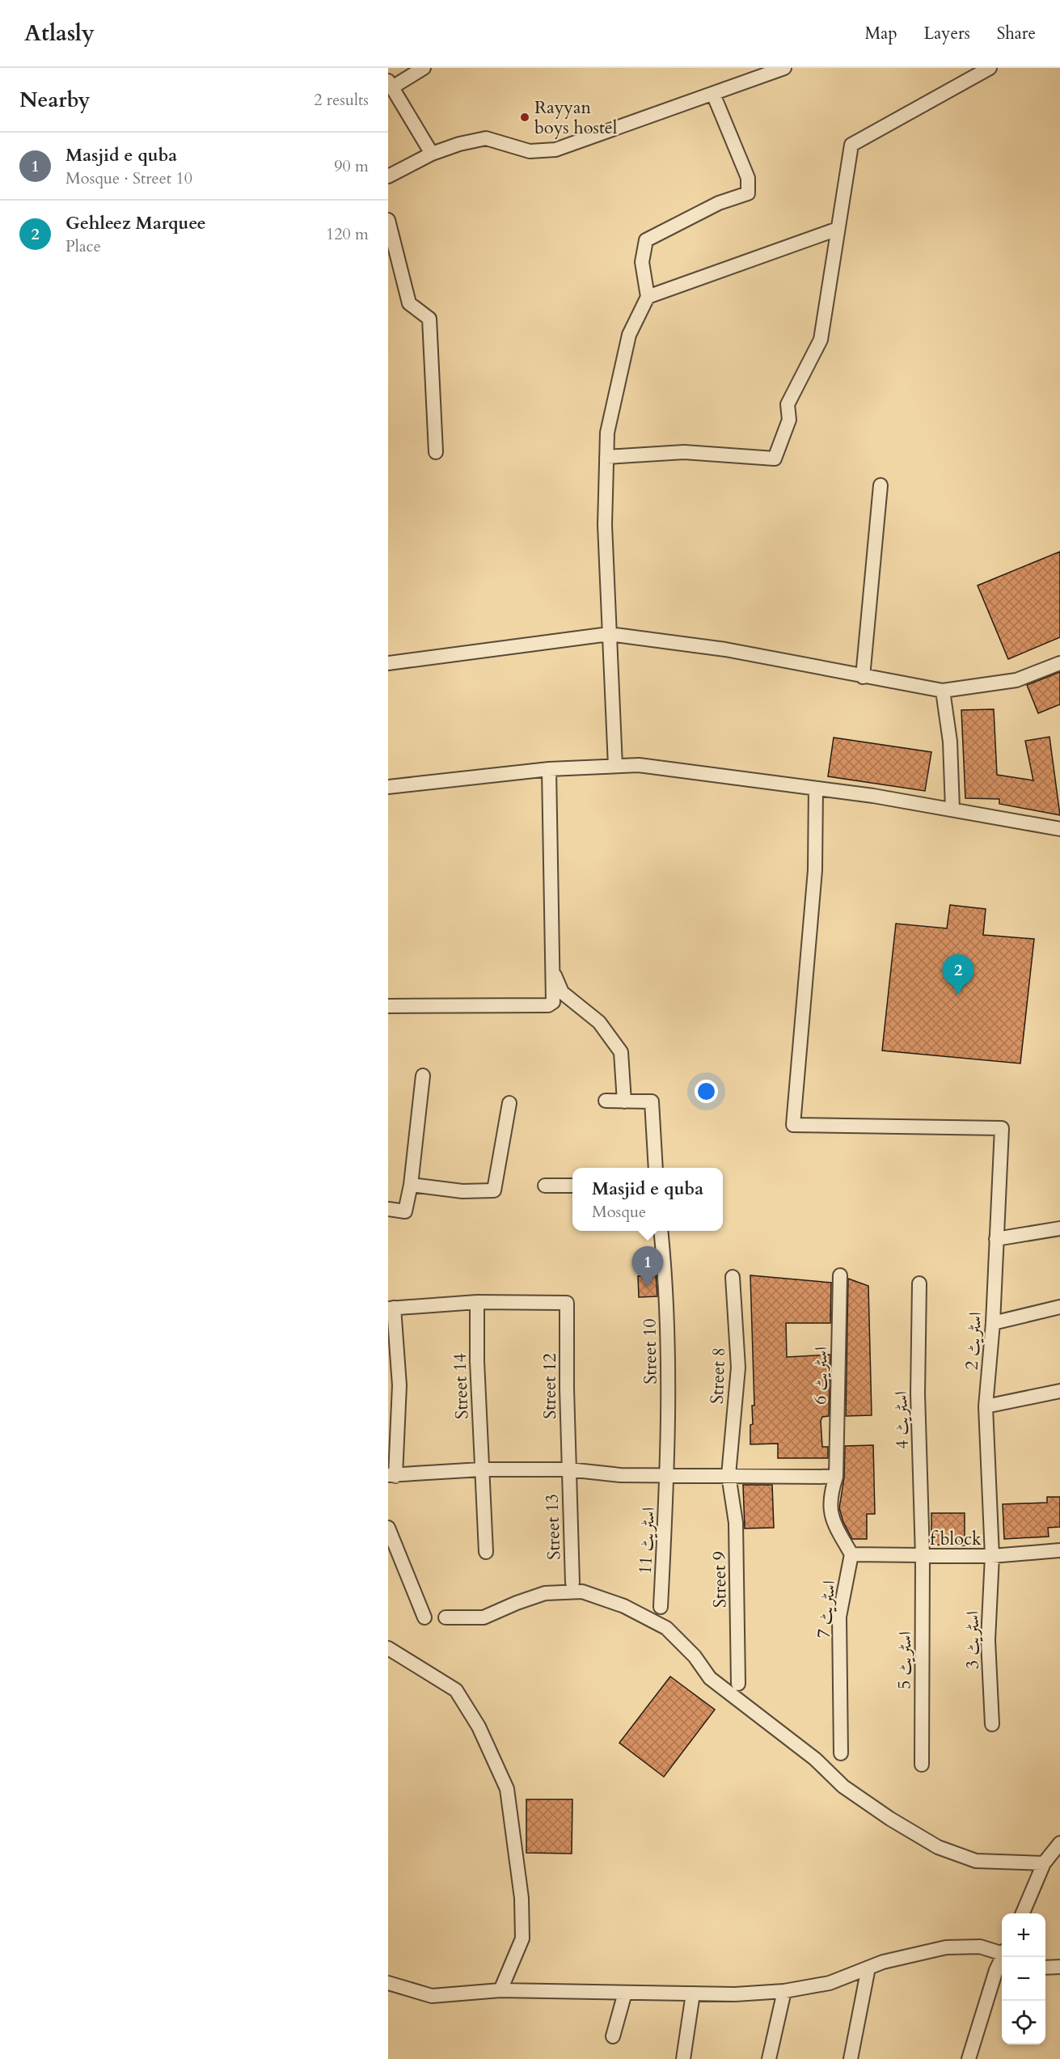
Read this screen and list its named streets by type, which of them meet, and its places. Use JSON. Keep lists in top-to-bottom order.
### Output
{
  "streets": {
    "street": [
      "اسٹریٹ 2",
      "Street 10",
      "Street 8",
      "اسٹریٹ 6",
      "Street 14",
      "Street 12",
      "اسٹریٹ 4",
      "Street 13",
      "f block",
      "اسٹریٹ 11",
      "Street 9",
      "اسٹریٹ 7",
      "اسٹریٹ 3",
      "اسٹریٹ 5"
    ]
  },
  "crossings": [
    ["اسٹریٹ 2", "f block"],
    ["اسٹریٹ 2", "اسٹریٹ 3"],
    ["Street 10", "اسٹریٹ 11"],
    ["Street 8", "Street 9"],
    ["Street 14", "Street 12"],
    ["Street 12", "Street 13"],
    ["اسٹریٹ 4", "f block"],
    ["اسٹریٹ 4", "اسٹریٹ 5"],
    ["f block", "اسٹریٹ 7"],
    ["f block", "اسٹریٹ 3"],
    ["f block", "اسٹریٹ 5"]
  ],
  "places": ["Rayyan boys hostel"],
  "page": {
    "header": "Atlasly",
    "nav": ["Map", "Layers", "Share"],
    "heading": ["Nearby", "2 results"],
    "list": [
      {
        "mark": "1",
        "name": "Masjid e quba",
        "note": "Mosque · Street 10",
        "value": "90 m"
      },
      {
        "mark": "2",
        "name": "Gehleez Marquee",
        "note": "Place",
        "value": "120 m"
      }
    ],
    "pins": ["2", "1"],
    "popup": ["Masjid e quba", "Mosque"],
    "map_buttons": ["+", "−"]
  }
}
